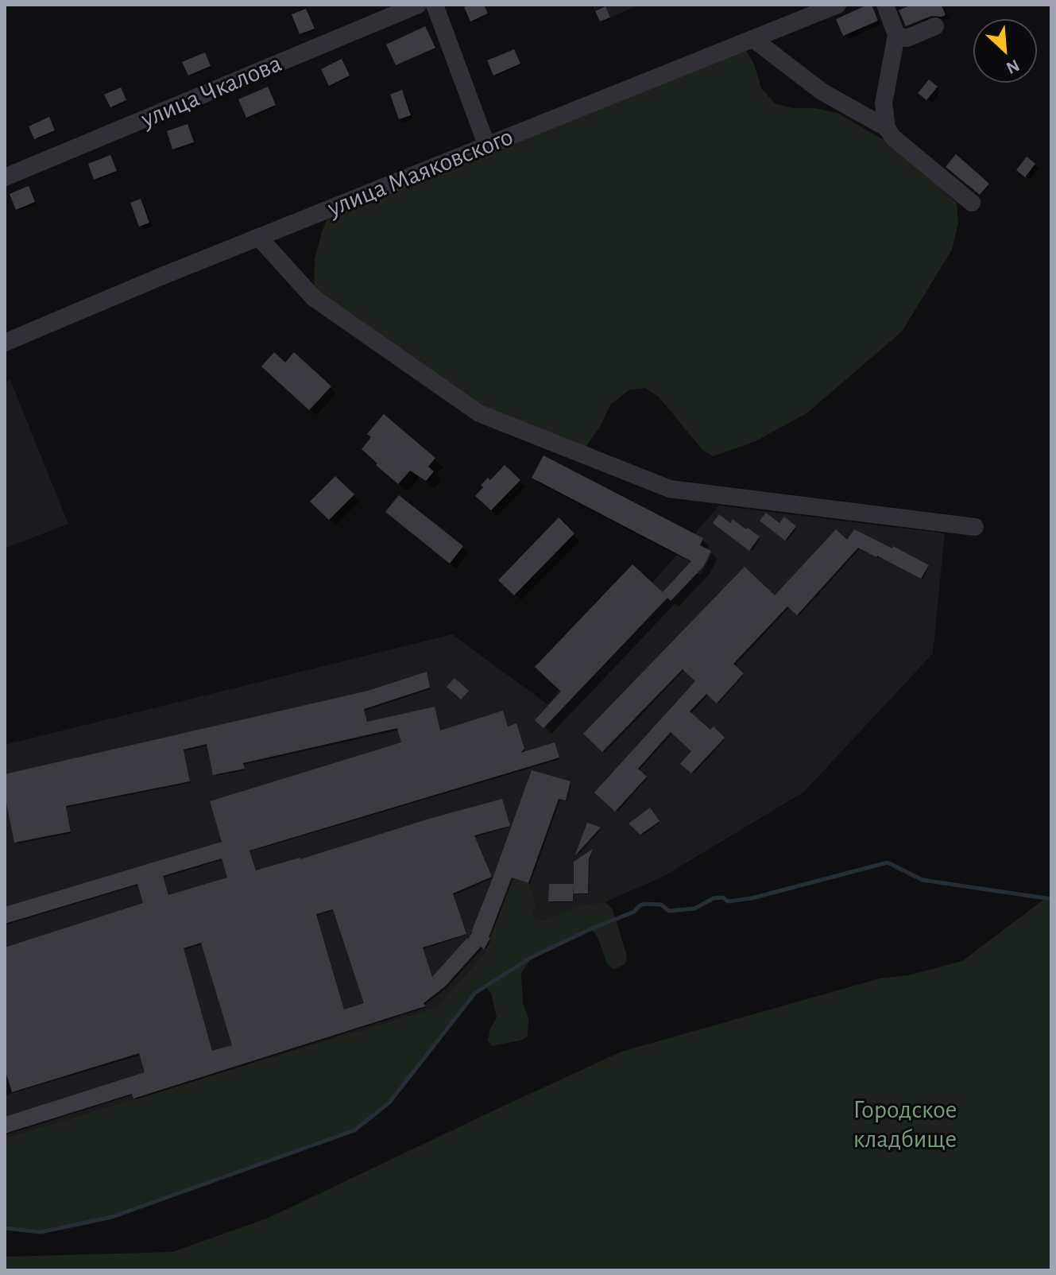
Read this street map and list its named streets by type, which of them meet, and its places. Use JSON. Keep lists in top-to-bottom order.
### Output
{
  "streets": {
    "street": ["улица Чкалова", "улица Маяковского"]
  },
  "parks": ["Городское кладбище"],
  "north": "bottom right"
}
